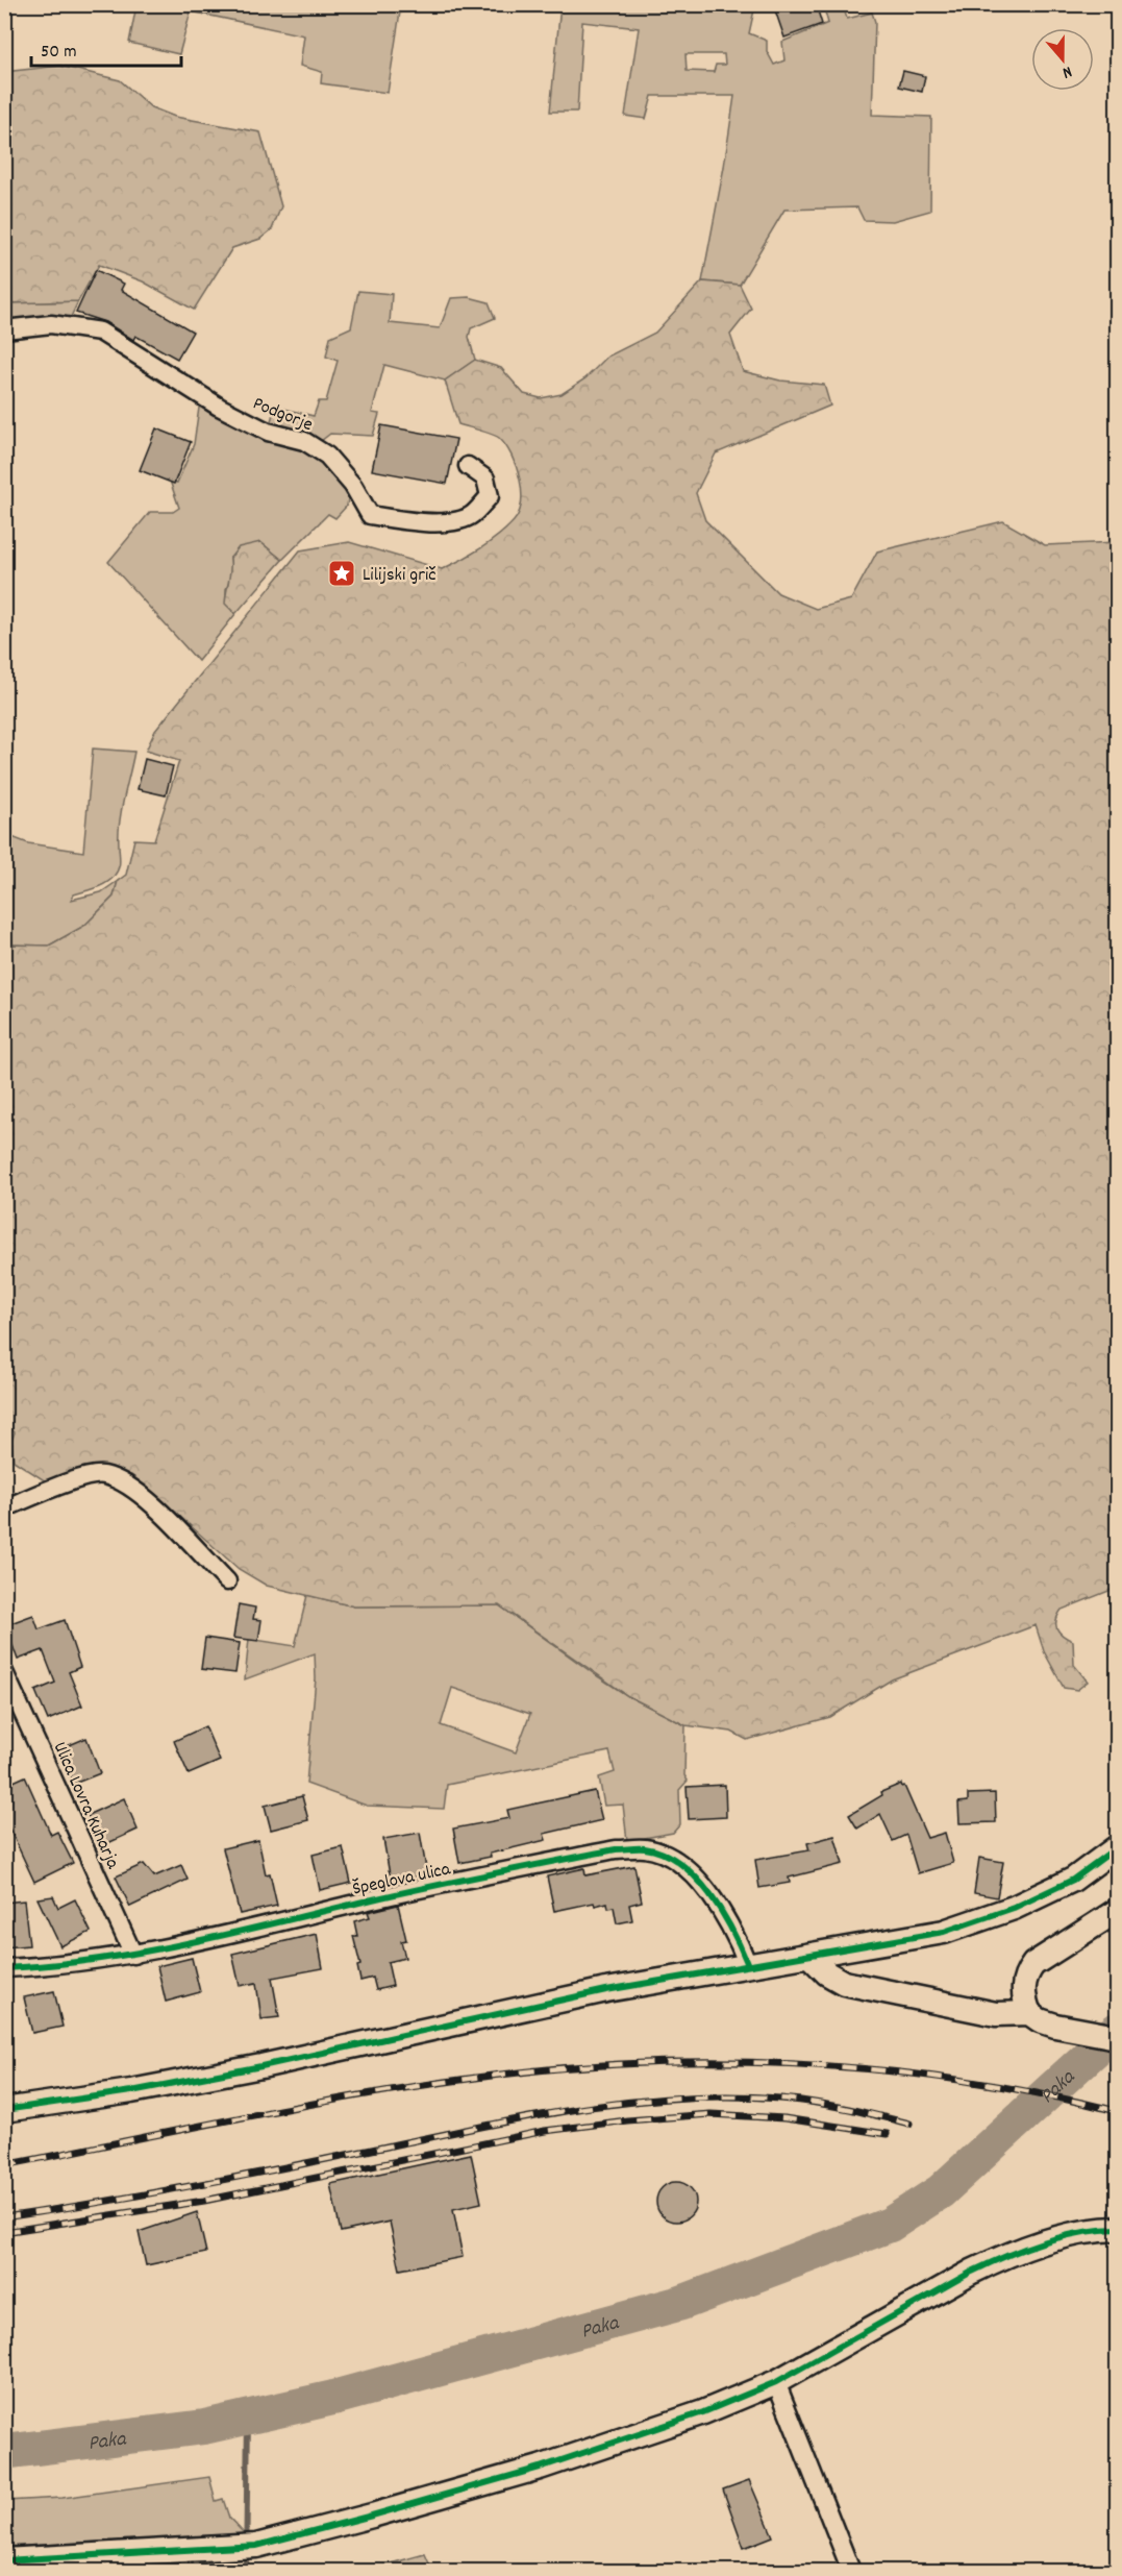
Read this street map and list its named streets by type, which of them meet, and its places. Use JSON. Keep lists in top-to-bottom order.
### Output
{
  "streets": {
    "street": ["Podgorje", "Ulica Lovra Kuharja", "Špeglova ulica"]
  },
  "crossings": [
    ["Ulica Lovra Kuharja", "Špeglova ulica"]
  ],
  "water": ["Paka"],
  "places": {
    "place": ["Lilijski grič"]
  },
  "scale_bar": "50 m",
  "north": "bottom"
}
